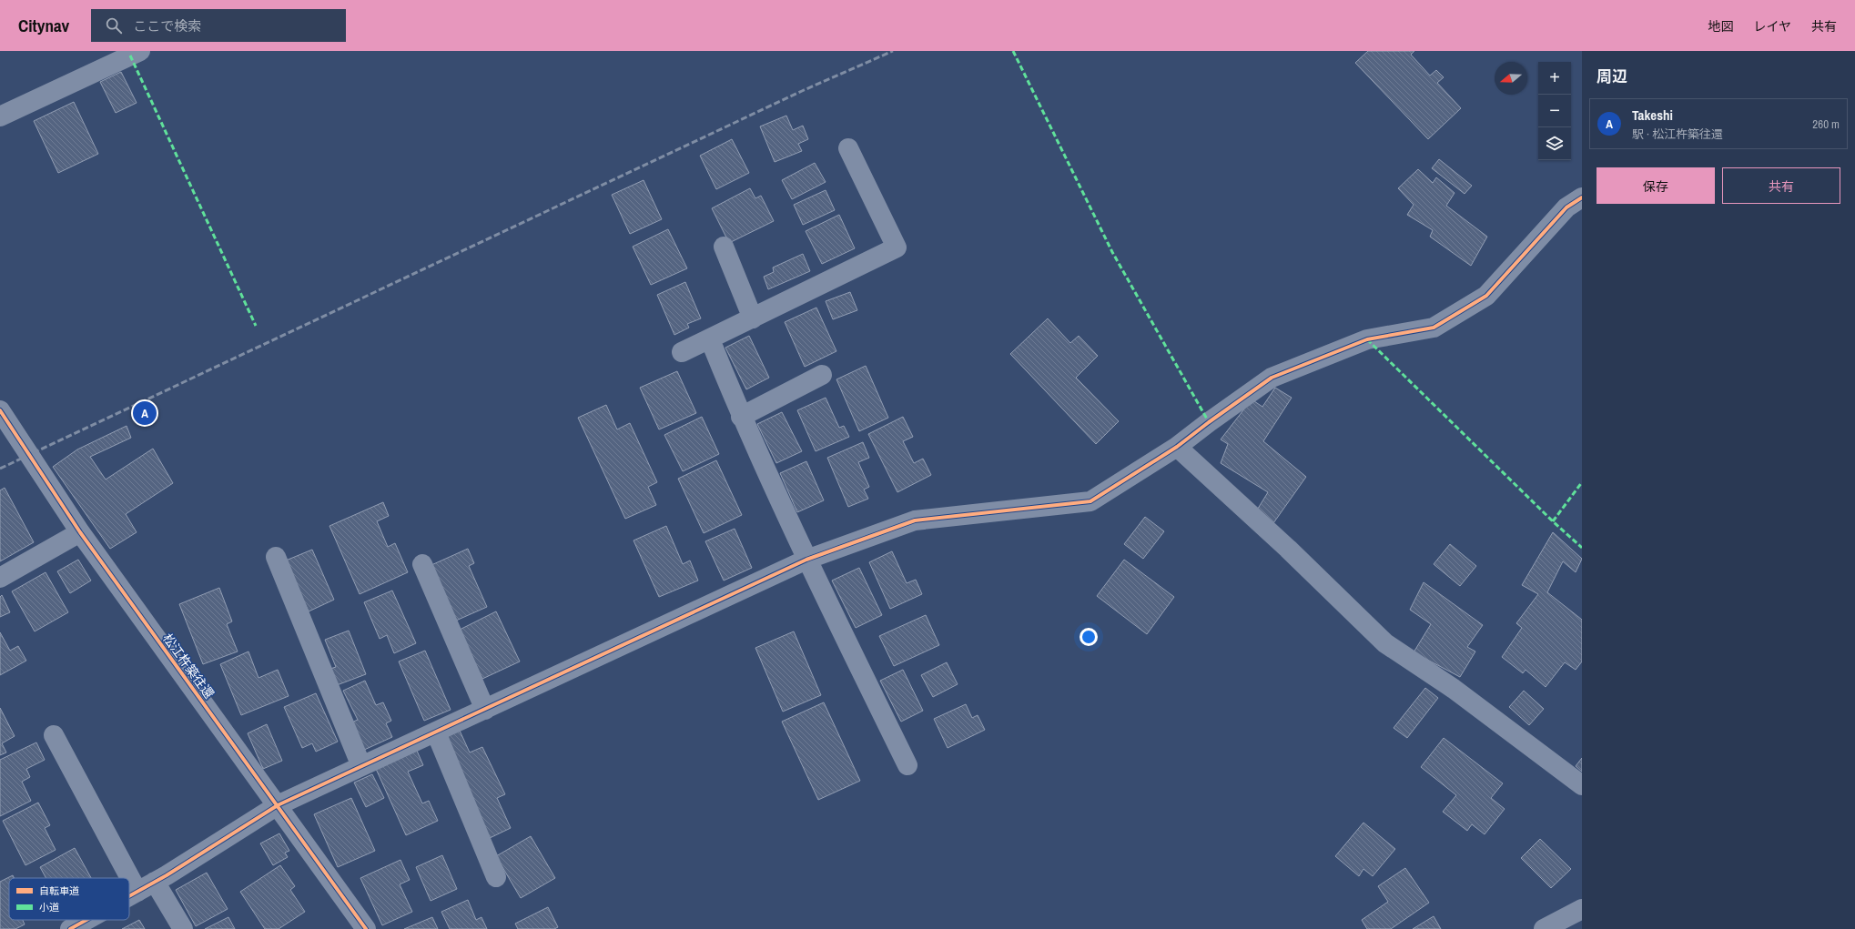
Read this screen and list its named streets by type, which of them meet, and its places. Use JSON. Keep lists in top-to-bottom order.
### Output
{
  "streets": {
    "street": ["松江杵築往還"]
  },
  "legend": ["自転車道", "小道"],
  "north": "left",
  "page": {
    "header": "Citynav",
    "search": "ここで検索",
    "nav": ["地図", "レイヤ", "共有"],
    "heading": "周辺",
    "map_buttons": ["+", "−"],
    "list": [
      {
        "mark": "A",
        "name": "Takeshi",
        "note": "駅 · 松江杵築往還",
        "value": "260 m"
      }
    ],
    "buttons": ["保存", "共有"],
    "pins": "A"
  }
}
